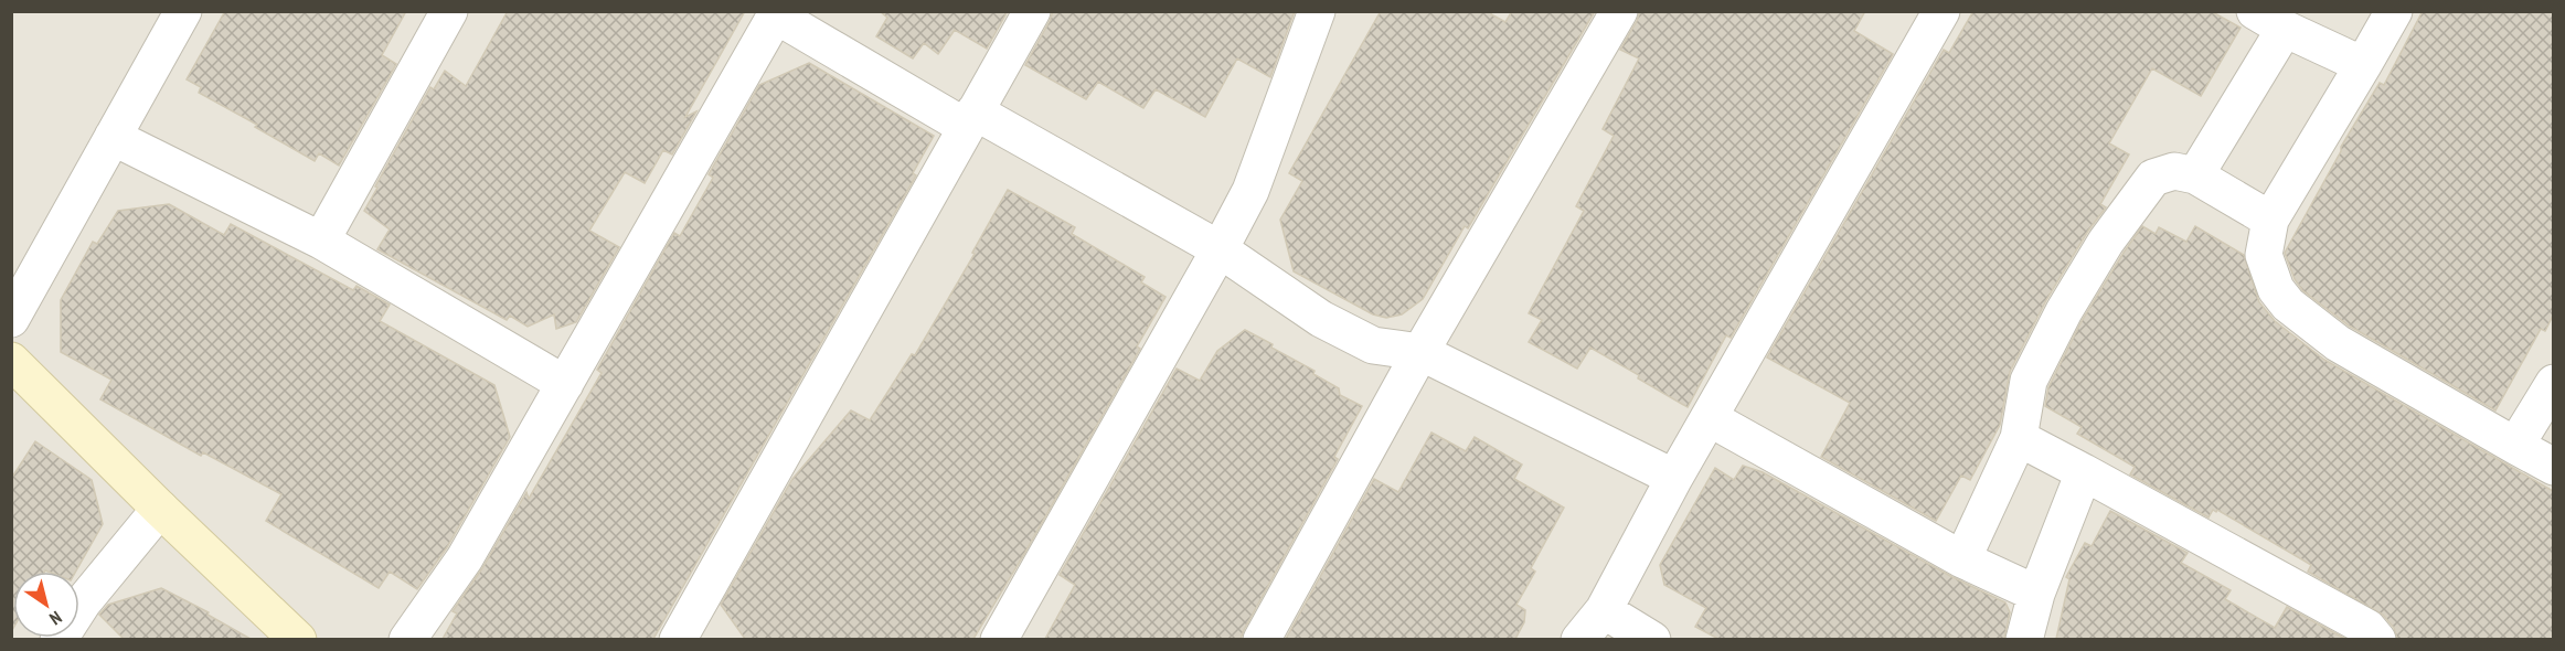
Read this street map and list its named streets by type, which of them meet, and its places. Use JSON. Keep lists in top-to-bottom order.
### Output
{
  "north": "bottom right"
}
